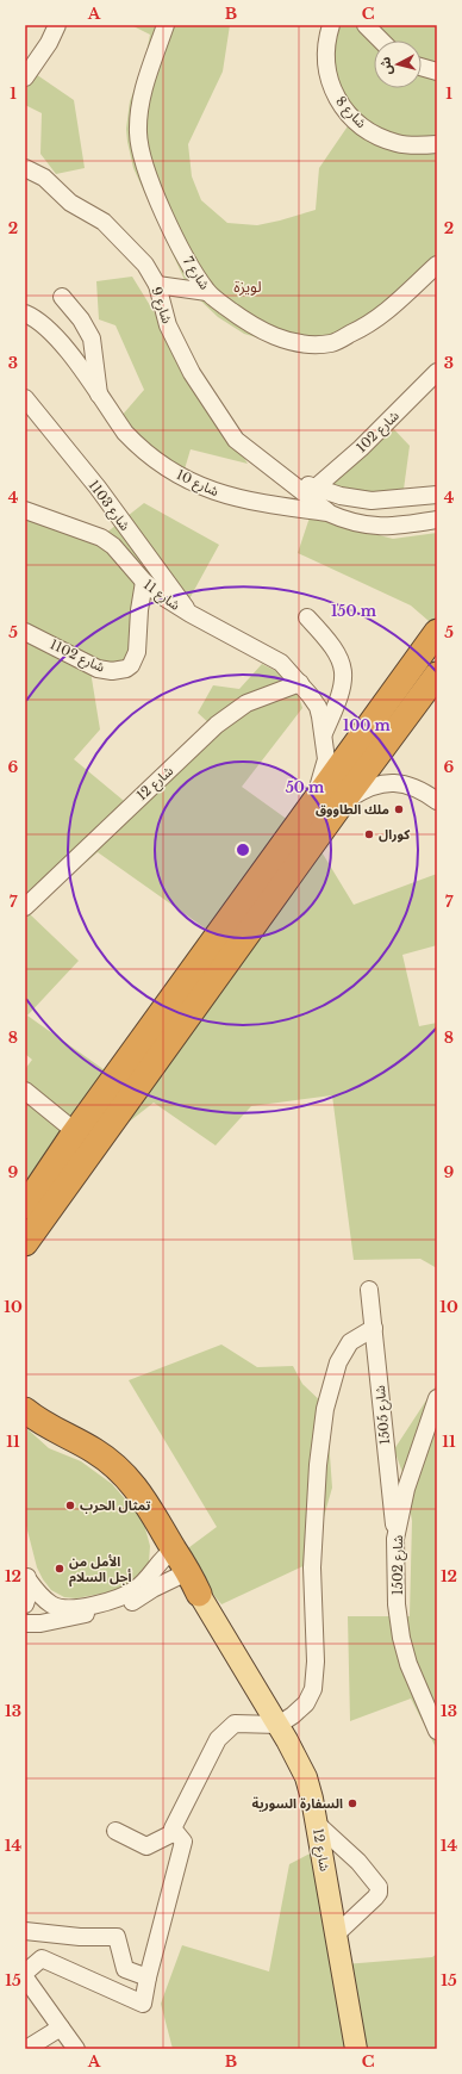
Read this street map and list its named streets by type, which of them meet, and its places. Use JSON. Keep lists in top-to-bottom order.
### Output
{
  "streets": {
    "main road": ["شارع 12"],
    "street": [
      "شارع 8",
      "شارع 7",
      "شارع 9",
      "شارع 102",
      "شارع 10",
      "شارع 1103",
      "شارع 11",
      "شارع 1102",
      "شارع 1505",
      "شارع 1502"
    ]
  },
  "crossings": [
    ["شارع 9", "شارع 10"],
    ["شارع 1103", "شارع 11"],
    ["شارع 11", "شارع 1102"],
    ["شارع 11", "شارع 12"],
    ["شارع 1505", "شارع 1502"]
  ],
  "districts": ["لويزة"],
  "places": [
    "ملك الطاووق",
    "كورال",
    "تمثال الحرب",
    "الأمل من أجل السلام",
    "السفارة السورية"
  ],
  "north": "left",
  "grid": {
    "columns": ["A", "B", "C"],
    "rows": [
      "1",
      "2",
      "3",
      "4",
      "5",
      "6",
      "7",
      "8",
      "9",
      "10",
      "11",
      "12",
      "13",
      "14",
      "15"
    ]
  },
  "rings": ["150 m", "100 m", "50 m"]
}
